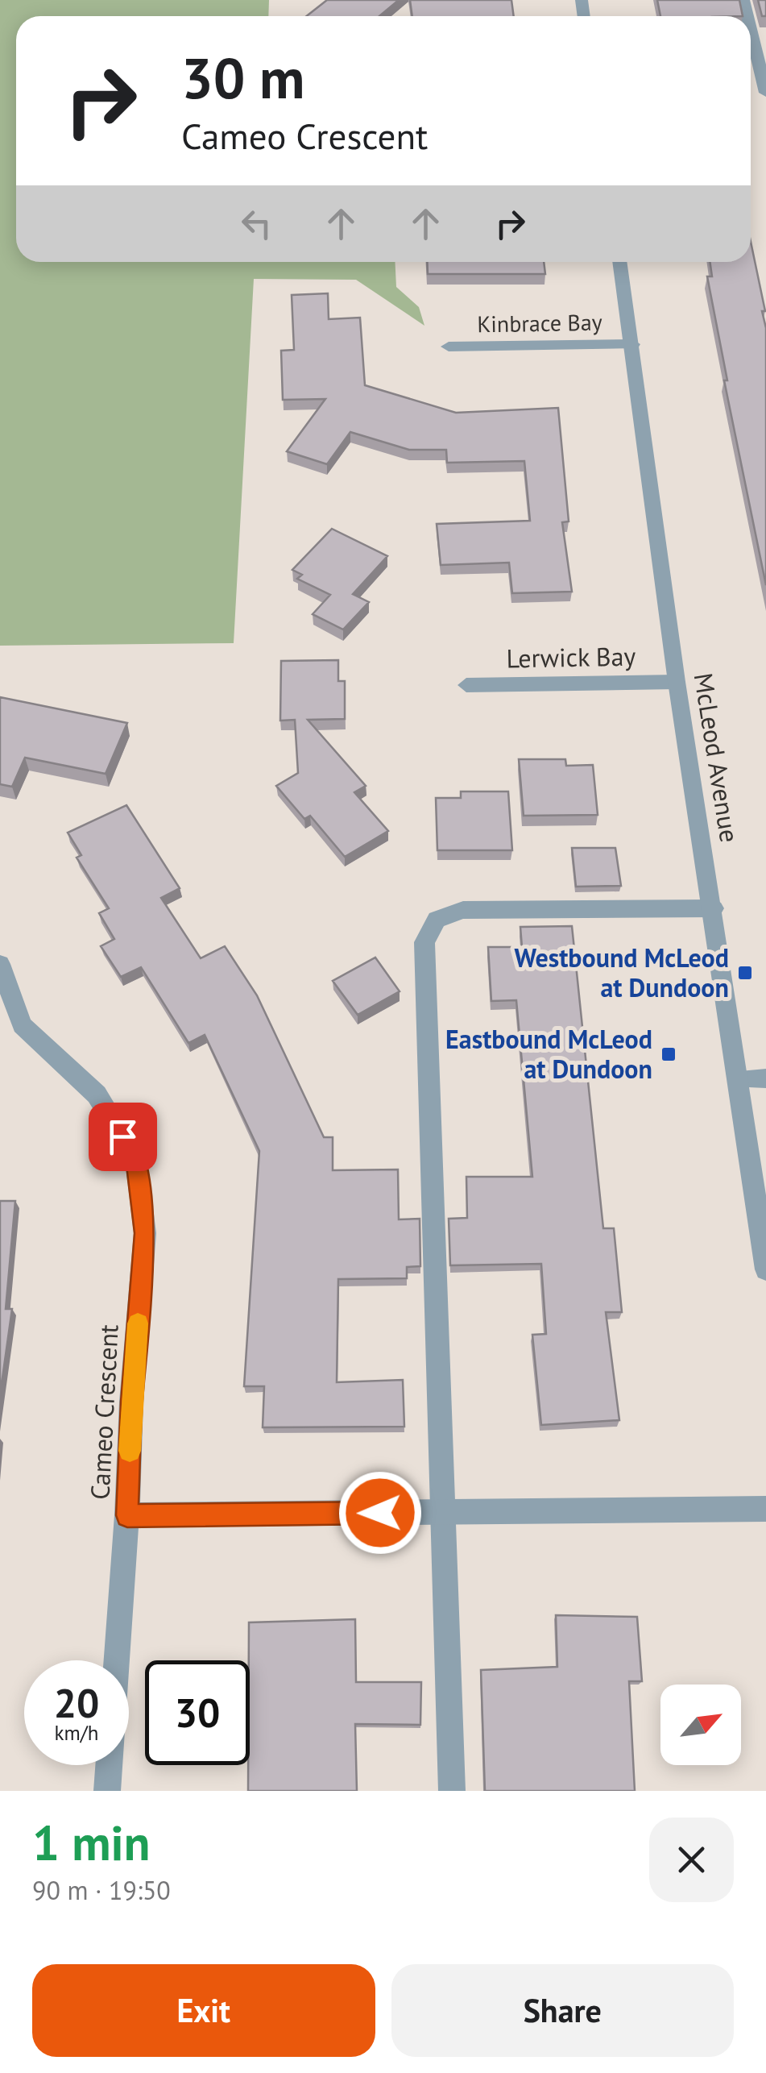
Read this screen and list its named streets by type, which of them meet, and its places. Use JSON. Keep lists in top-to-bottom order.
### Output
{
  "streets": {
    "street": [
      "Kinbrace Bay",
      "Lerwick Bay",
      "McLeod Avenue",
      "Cameo Crescent"
    ]
  },
  "crossings": [
    ["Kinbrace Bay", "McLeod Avenue"],
    ["Lerwick Bay", "McLeod Avenue"]
  ],
  "places": {
    "transit": ["Westbound McLeod at Dundoon", "Eastbound McLeod at Dundoon"]
  },
  "north": "top right",
  "page": {
    "turn": ["30 m", "Cameo Crescent"],
    "speed": "20 km/h",
    "limit": "30",
    "heading": ["1 min", "90 m · 19:50"],
    "buttons": ["Exit", "Share"]
  }
}
